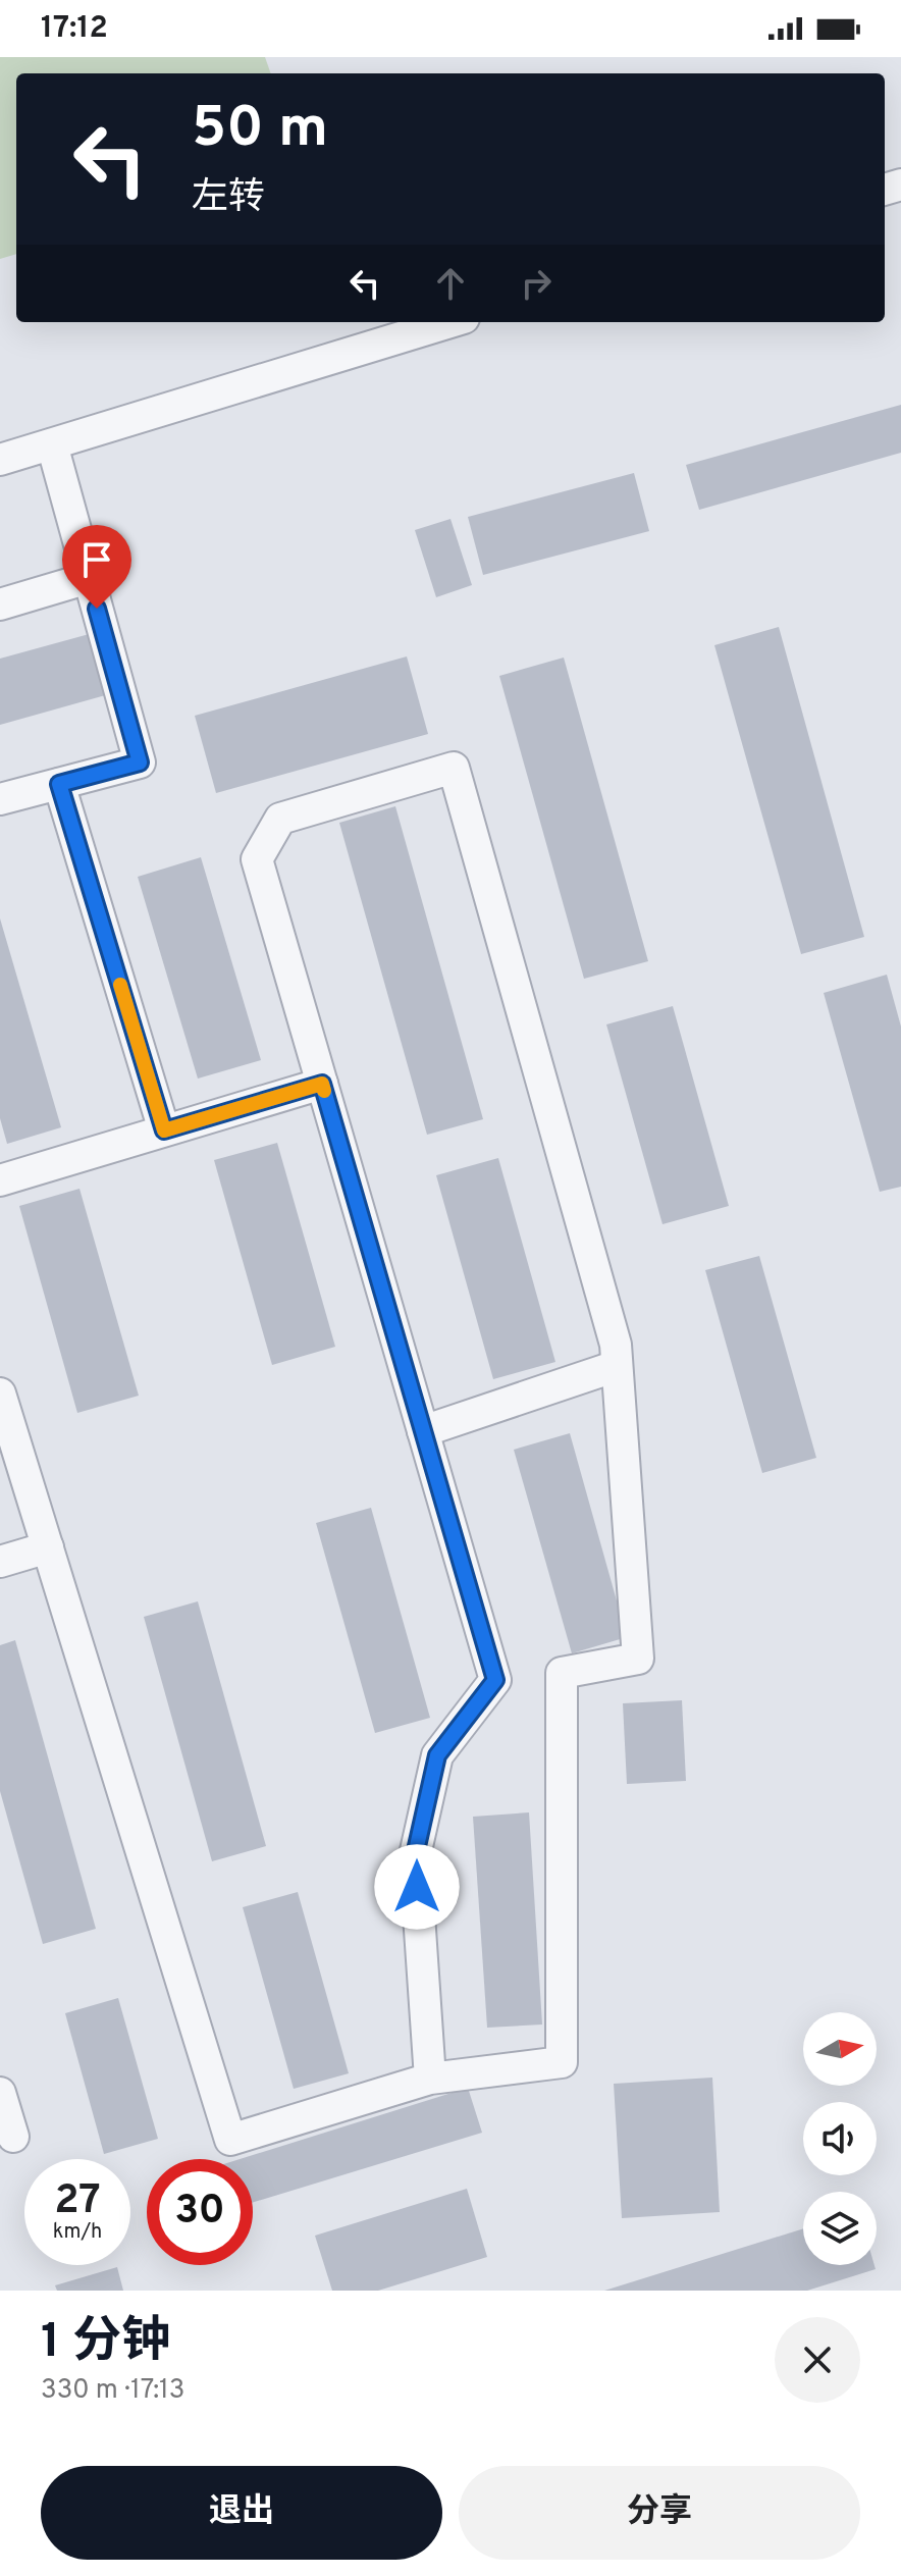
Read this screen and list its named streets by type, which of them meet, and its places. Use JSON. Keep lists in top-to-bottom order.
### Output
{
  "north": "right",
  "page": {
    "status": "17:12",
    "turn": ["50 m", "左转"],
    "speed": "27 km/h",
    "limit": "30",
    "heading": ["1 分钟", "330 m · 17:13"],
    "buttons": ["退出", "分享"]
  }
}
